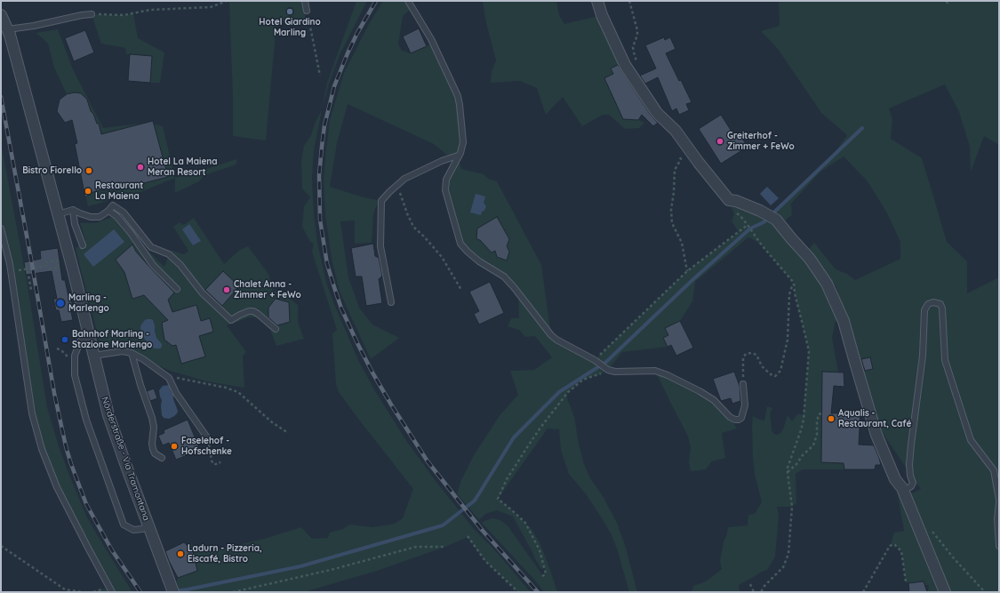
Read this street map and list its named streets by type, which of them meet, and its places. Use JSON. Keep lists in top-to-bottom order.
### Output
{
  "streets": {
    "street": ["Nörderstraße - Via Tramontana"]
  },
  "places": [
    "Hotel Giardino Marling",
    "Greiterhof - Zimmer + FeWo",
    "Hotel La Maiena Meran Resort",
    "Bistro Fiorello",
    "Restaurant La Maiena",
    "Chalet Anna - Zimmer + FeWo",
    "Marling - Marlengo",
    "Bahnhof Marling - Stazione Marlengo",
    "Aqualis - Restaurant, Café",
    "Faselehof - Hofschenke",
    "Ladurn - Pizzeria, Eiscafé, Bistro"
  ]
}
